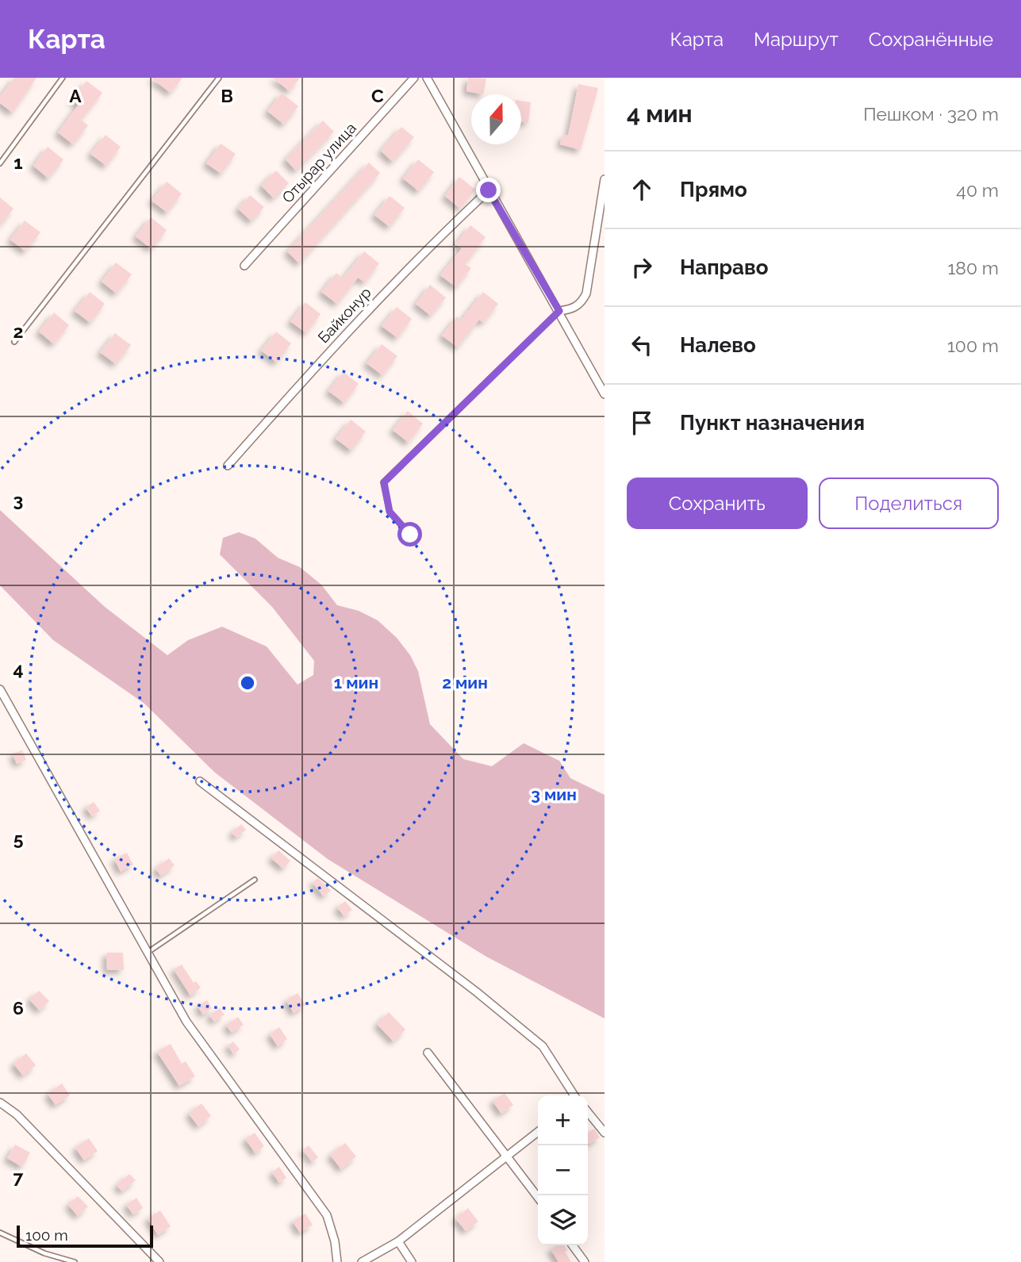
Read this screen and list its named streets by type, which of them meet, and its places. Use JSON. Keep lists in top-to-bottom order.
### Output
{
  "streets": {
    "street": ["Отырар улица", "Байконур"]
  },
  "scale_bar": "100 m",
  "north": "top",
  "page": {
    "header": "Карта",
    "nav": ["Карта", "Маршрут", "Сохранённые"],
    "heading": ["4 мин", "Пешком · 320 m"],
    "list": [
      ["Прямо", "40 m"],
      ["Направо", "180 m"],
      ["Налево", "100 m"],
      "Пункт назначения"
    ],
    "buttons": ["Сохранить", "Поделиться"],
    "map_buttons": ["+", "−"],
    "scale": "100 m"
  },
  "grid": {
    "columns": ["A", "B", "C"],
    "rows": [
      "1",
      "2",
      "3",
      "4",
      "5",
      "6",
      "7"
    ]
  },
  "rings": ["1 мин", "2 мин", "3 мин"]
}
